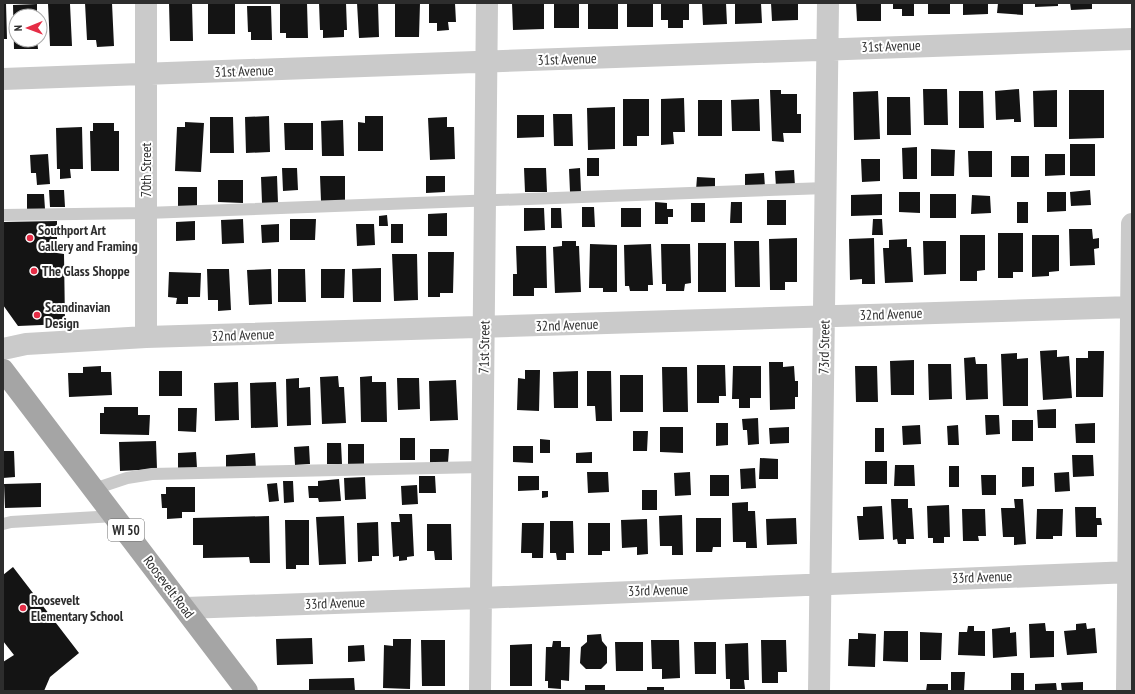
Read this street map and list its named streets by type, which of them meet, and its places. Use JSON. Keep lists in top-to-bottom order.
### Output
{
  "streets": {
    "main road": ["WI 50", "Roosevelt Road"],
    "street": [
      "31st Avenue",
      "70th Street",
      "32nd Avenue",
      "71st Street",
      "73rd Street",
      "33rd Avenue"
    ]
  },
  "crossings": [
    ["31st Avenue", "70th Street"],
    ["31st Avenue", "71st Street"],
    ["31st Avenue", "73rd Street"],
    ["70th Street", "32nd Avenue"],
    ["32nd Avenue", "71st Street"],
    ["32nd Avenue", "73rd Street"],
    ["71st Street", "33rd Avenue"],
    ["73rd Street", "33rd Avenue"],
    ["33rd Avenue", "Roosevelt Road"]
  ],
  "places": [
    "Southport Art Gallery and Framing",
    "The Glass Shoppe",
    "Scandinavian Design",
    "Roosevelt Elementary School"
  ],
  "north": "left"
}
